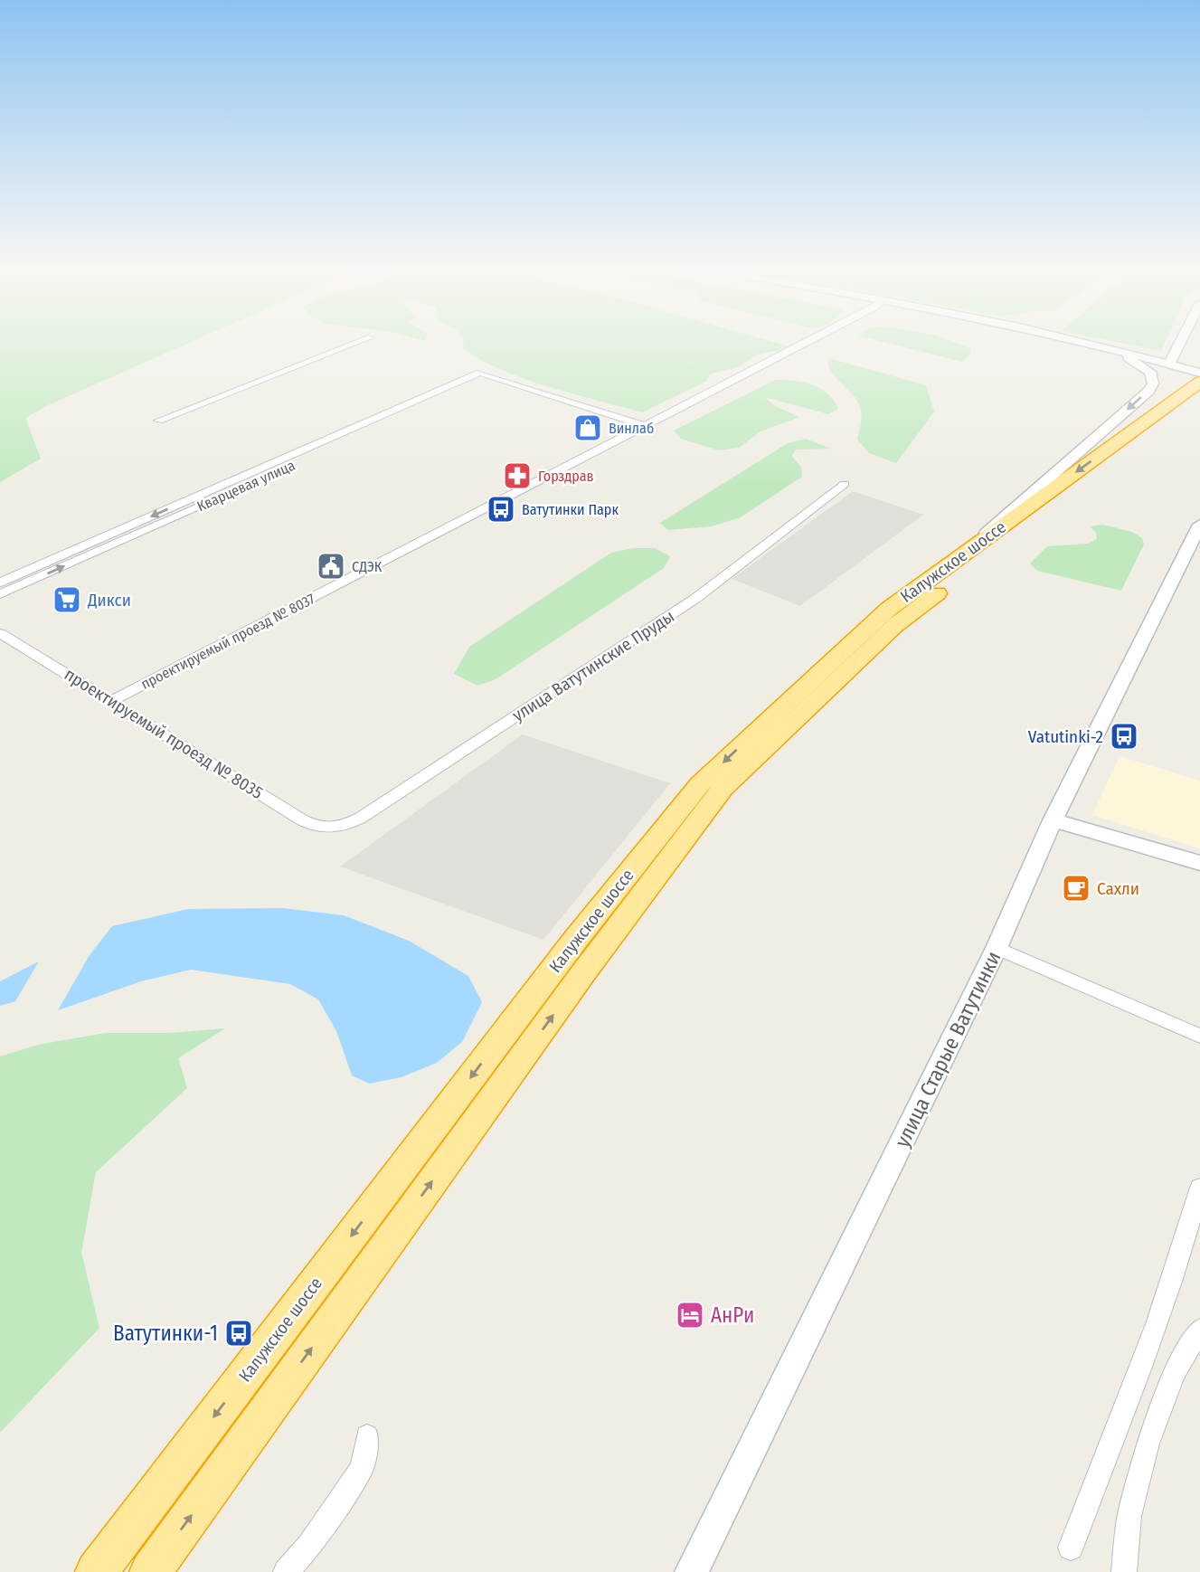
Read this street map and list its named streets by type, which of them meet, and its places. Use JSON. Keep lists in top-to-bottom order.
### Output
{
  "streets": {
    "highway": ["Калужское шоссе"],
    "main road": ["улица Старые Ватутинки"],
    "street": [
      "Кварцевая улица",
      "проектируемый проезд № 8037",
      "улица Ватутинские Пруды",
      "проектируемый проезд № 8035"
    ]
  },
  "crossings": [
    ["проектируемый проезд № 8037", "проектируемый проезд № 8035"],
    ["улица Ватутинские Пруды", "проектируемый проезд № 8035"]
  ],
  "places": {
    "shop": ["Винлаб"],
    "pharmacy": ["Горздрав"],
    "bus stop": ["Ватутинки Парк", "Vatutinki-2", "Ватутинки-1"],
    "public building": ["СДЭК"],
    "supermarket": ["Дикси"],
    "cafe": ["Сахли"],
    "hotel": ["АнРи"]
  }
}
